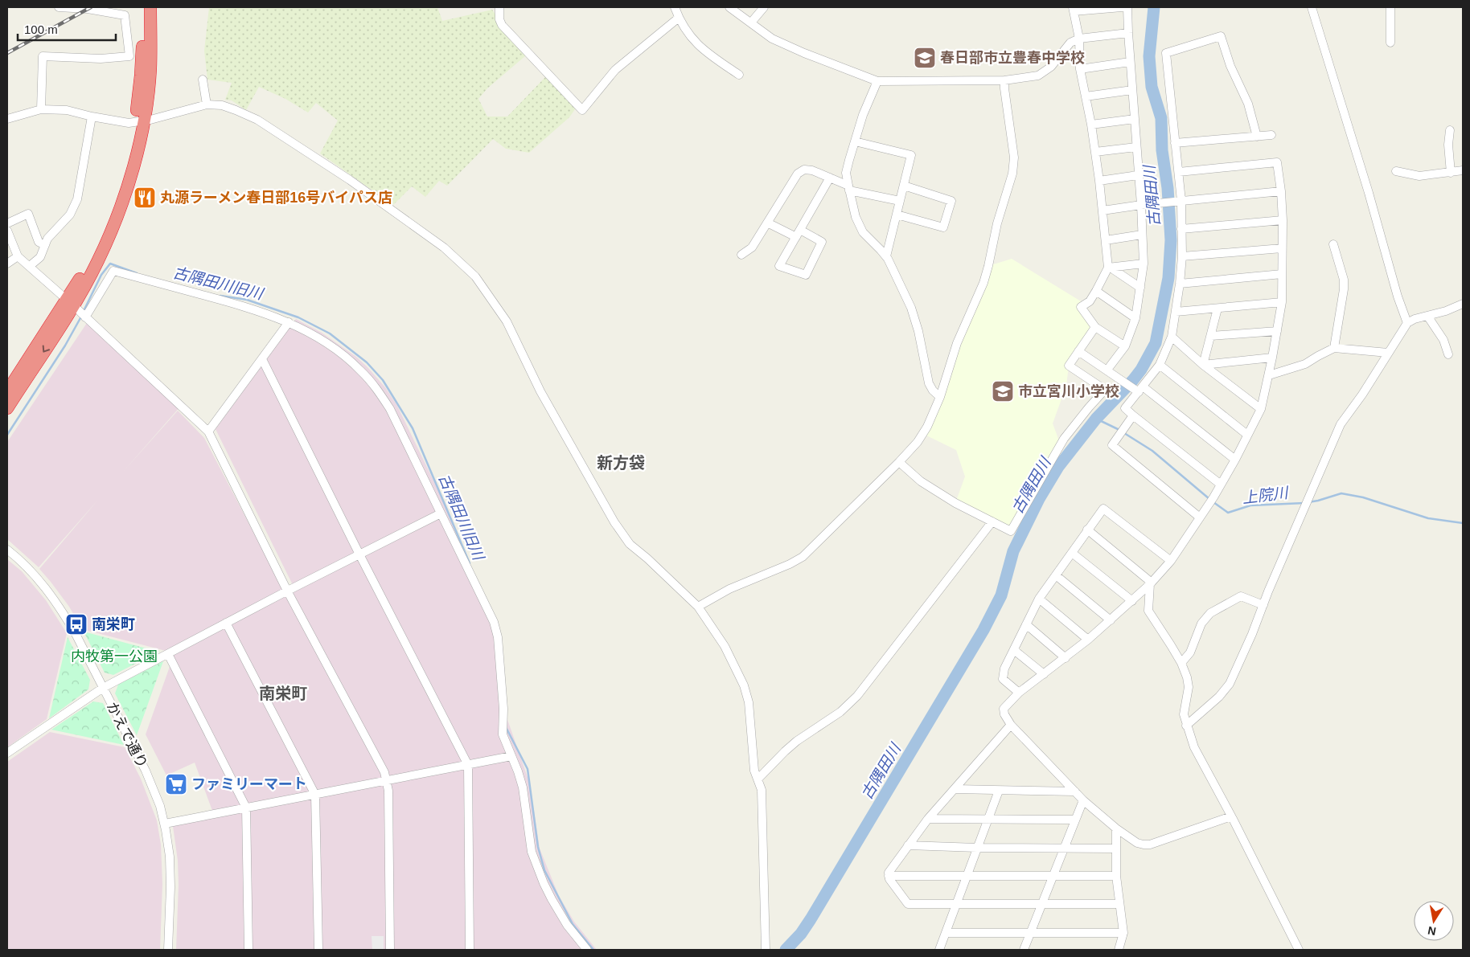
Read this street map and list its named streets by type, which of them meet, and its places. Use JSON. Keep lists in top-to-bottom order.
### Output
{
  "streets": {
    "street": ["かえで通り"]
  },
  "districts": ["新方袋", "南栄町"],
  "water": ["古隅田川", "古隅田川旧川", "上院川"],
  "parks": ["内牧第一公園"],
  "places": {
    "school or university": ["春日部市立豊春中学校", "市立宮川小学校"],
    "restaurant": ["丸源ラーメン春日部16号バイパス店"],
    "bus stop": ["南栄町"],
    "supermarket": ["ファミリーマート"]
  },
  "scale_bar": "100 m",
  "north": "bottom"
}
